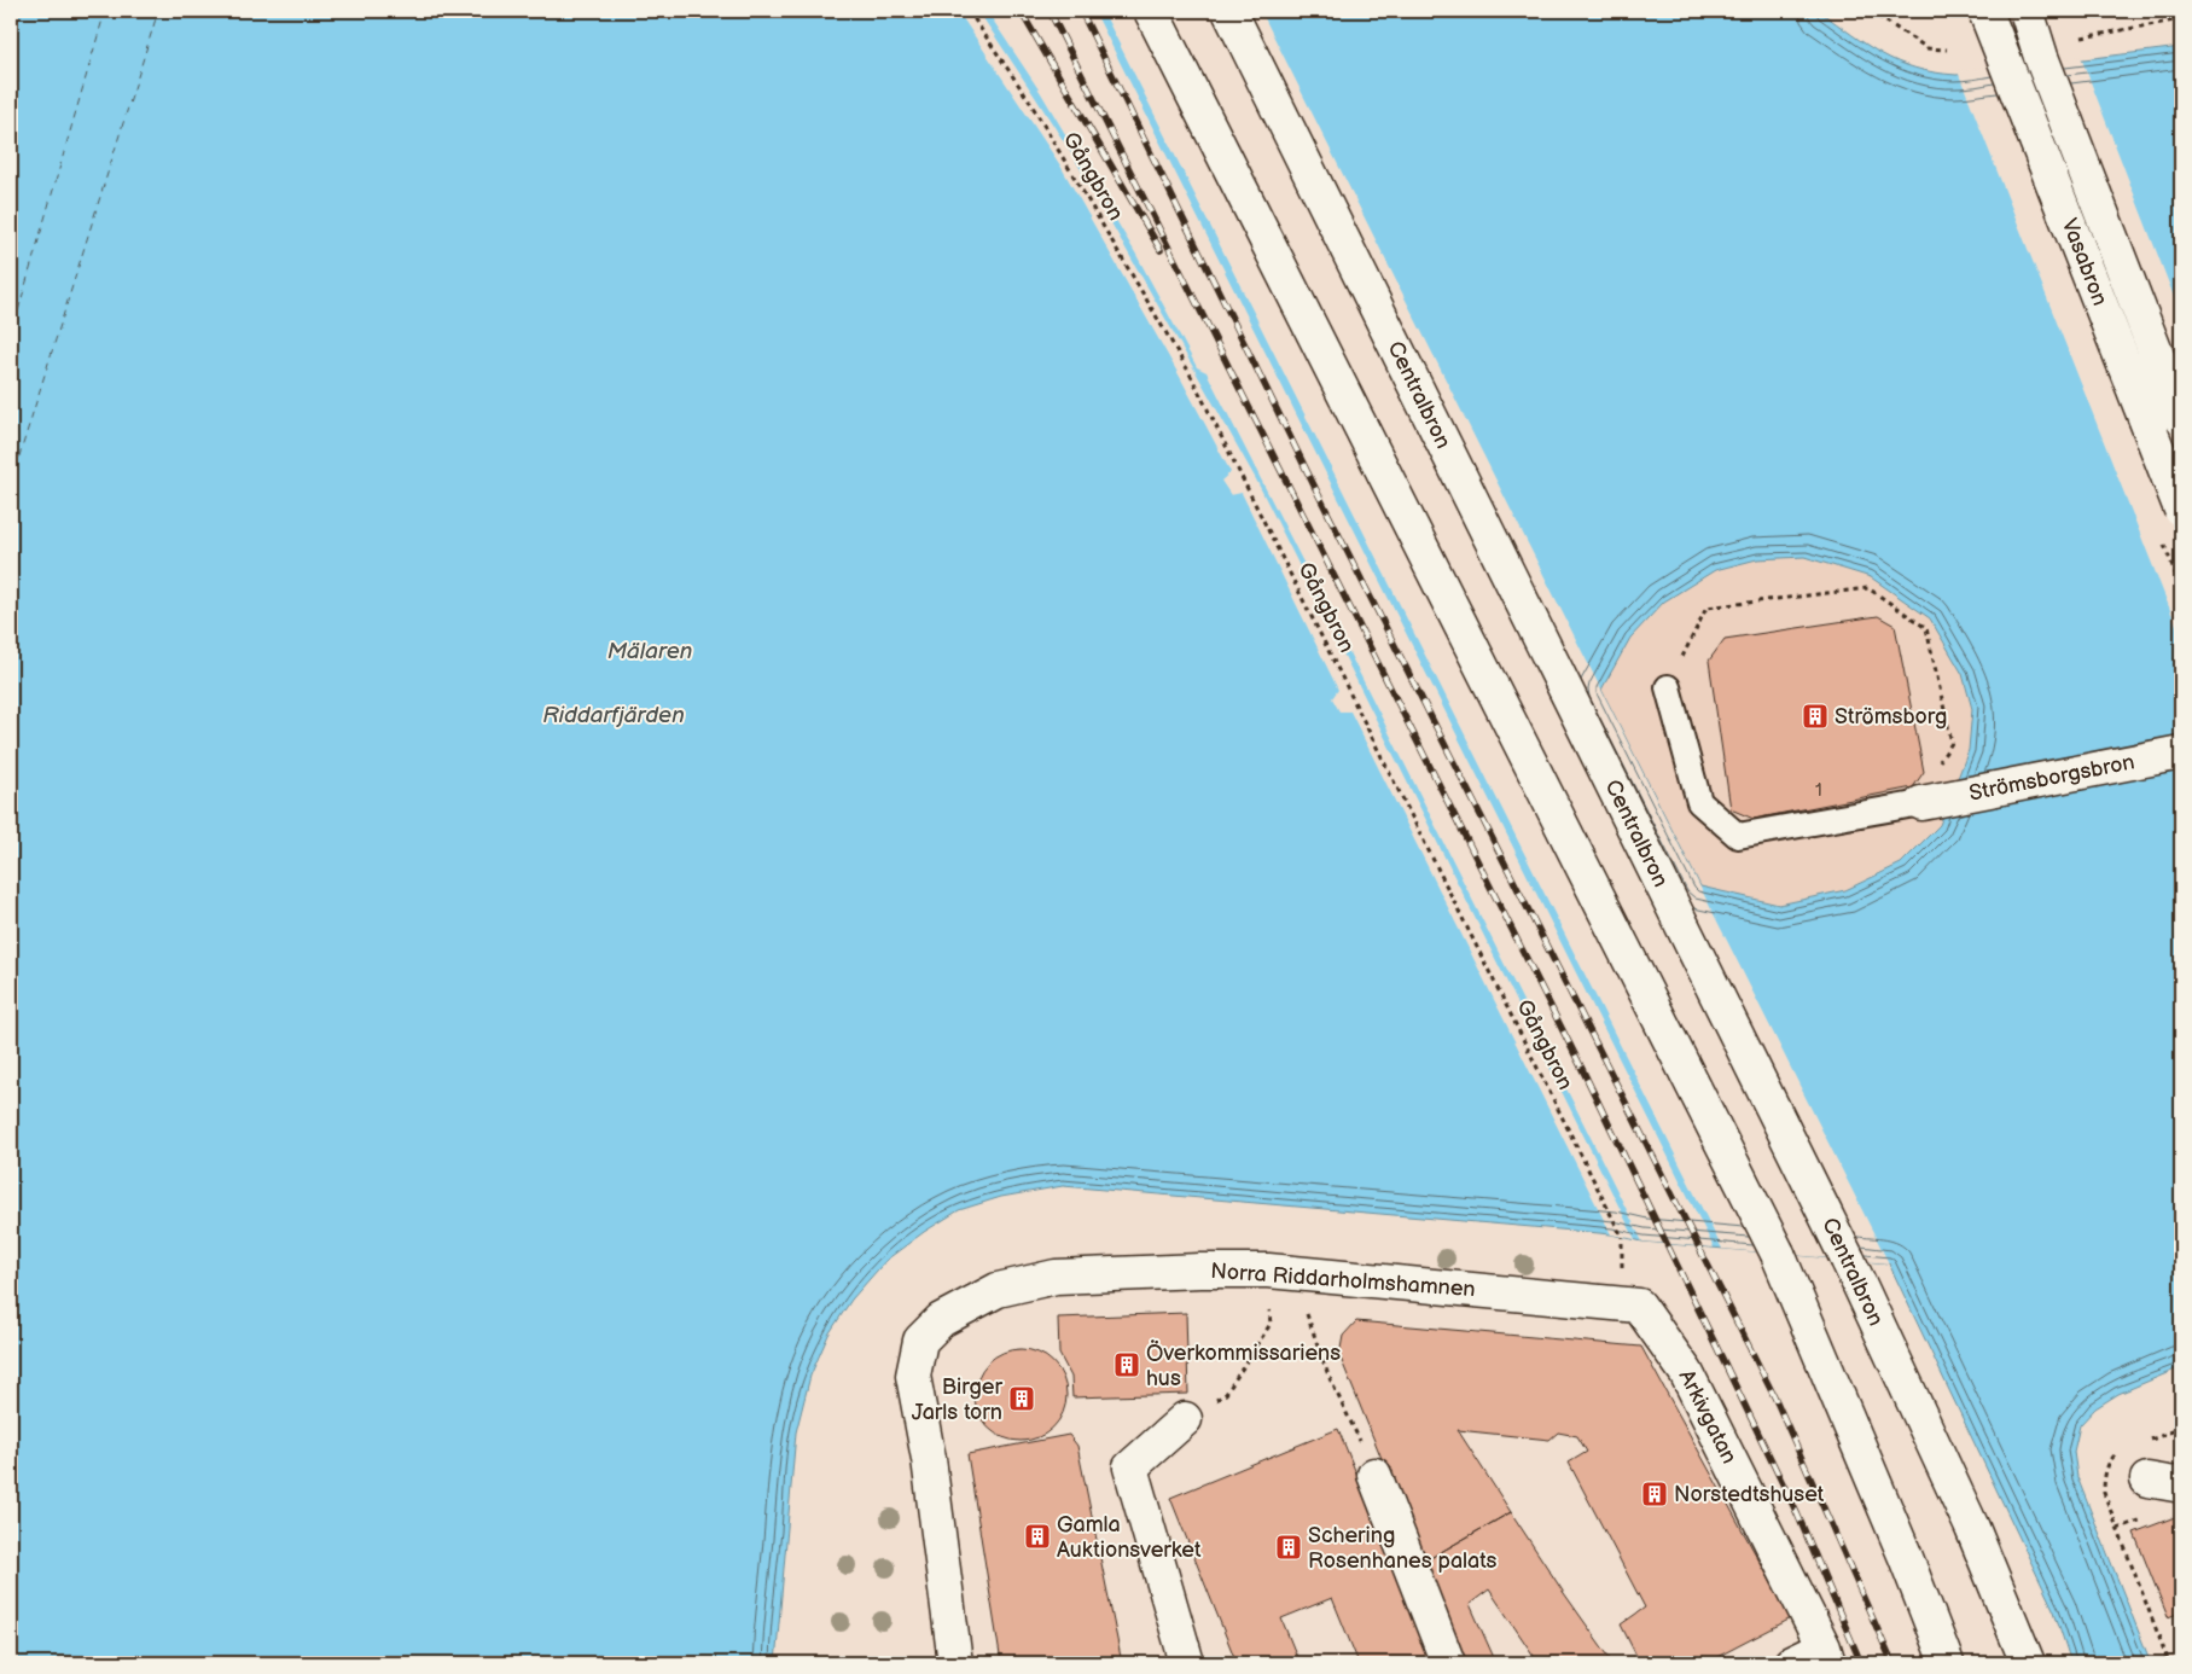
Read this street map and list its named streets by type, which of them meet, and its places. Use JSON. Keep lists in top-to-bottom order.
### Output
{
  "streets": {
    "main road": [
      "Vasabron",
      "Centralbron",
      "Strömsborgsbron",
      "Norra Riddarholmshamnen",
      "Arkivgatan"
    ],
    "path": ["Gångbron"]
  },
  "crossings": [
    ["Norra Riddarholmshamnen", "Arkivgatan"]
  ],
  "water": ["Mälaren", "Riddarfjärden"],
  "places": {
    "building": [
      "Strömsborg",
      "Överkommissariens hus",
      "Birger Jarls torn",
      "Norstedtshuset",
      "Gamla Auktionsverket",
      "Schering Rosenhanes palats"
    ]
  },
  "house_numbers": ["1"]
}
